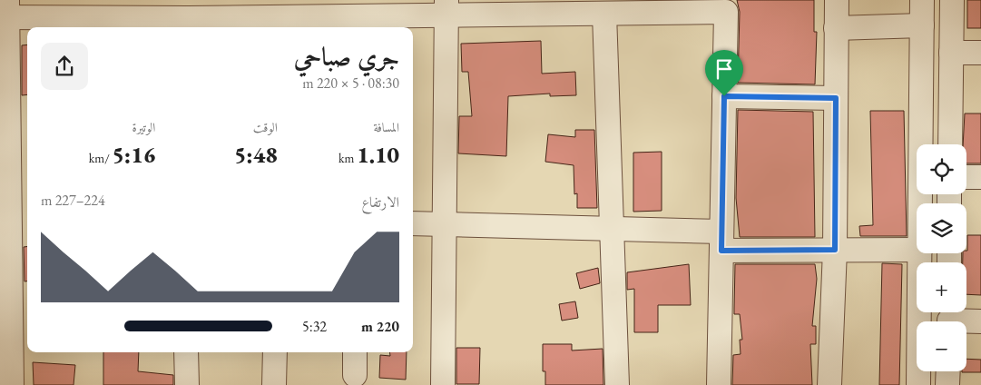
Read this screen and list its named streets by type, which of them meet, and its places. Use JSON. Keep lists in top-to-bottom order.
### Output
{
  "page": {
    "heading": ["جري صباحي", "08:30 · 5 × 220 m"],
    "stats": [
      ["المسافة", "1.10 km"],
      ["الوقت", "5:48"],
      ["الوتيرة", "5:16 /km"]
    ],
    "map_buttons": ["+", "−"],
    "chart": ["الارتفاع", "224–227 m"],
    "list": [
      {
        "name": "220 m",
        "note": "5:32"
      }
    ]
  }
}
